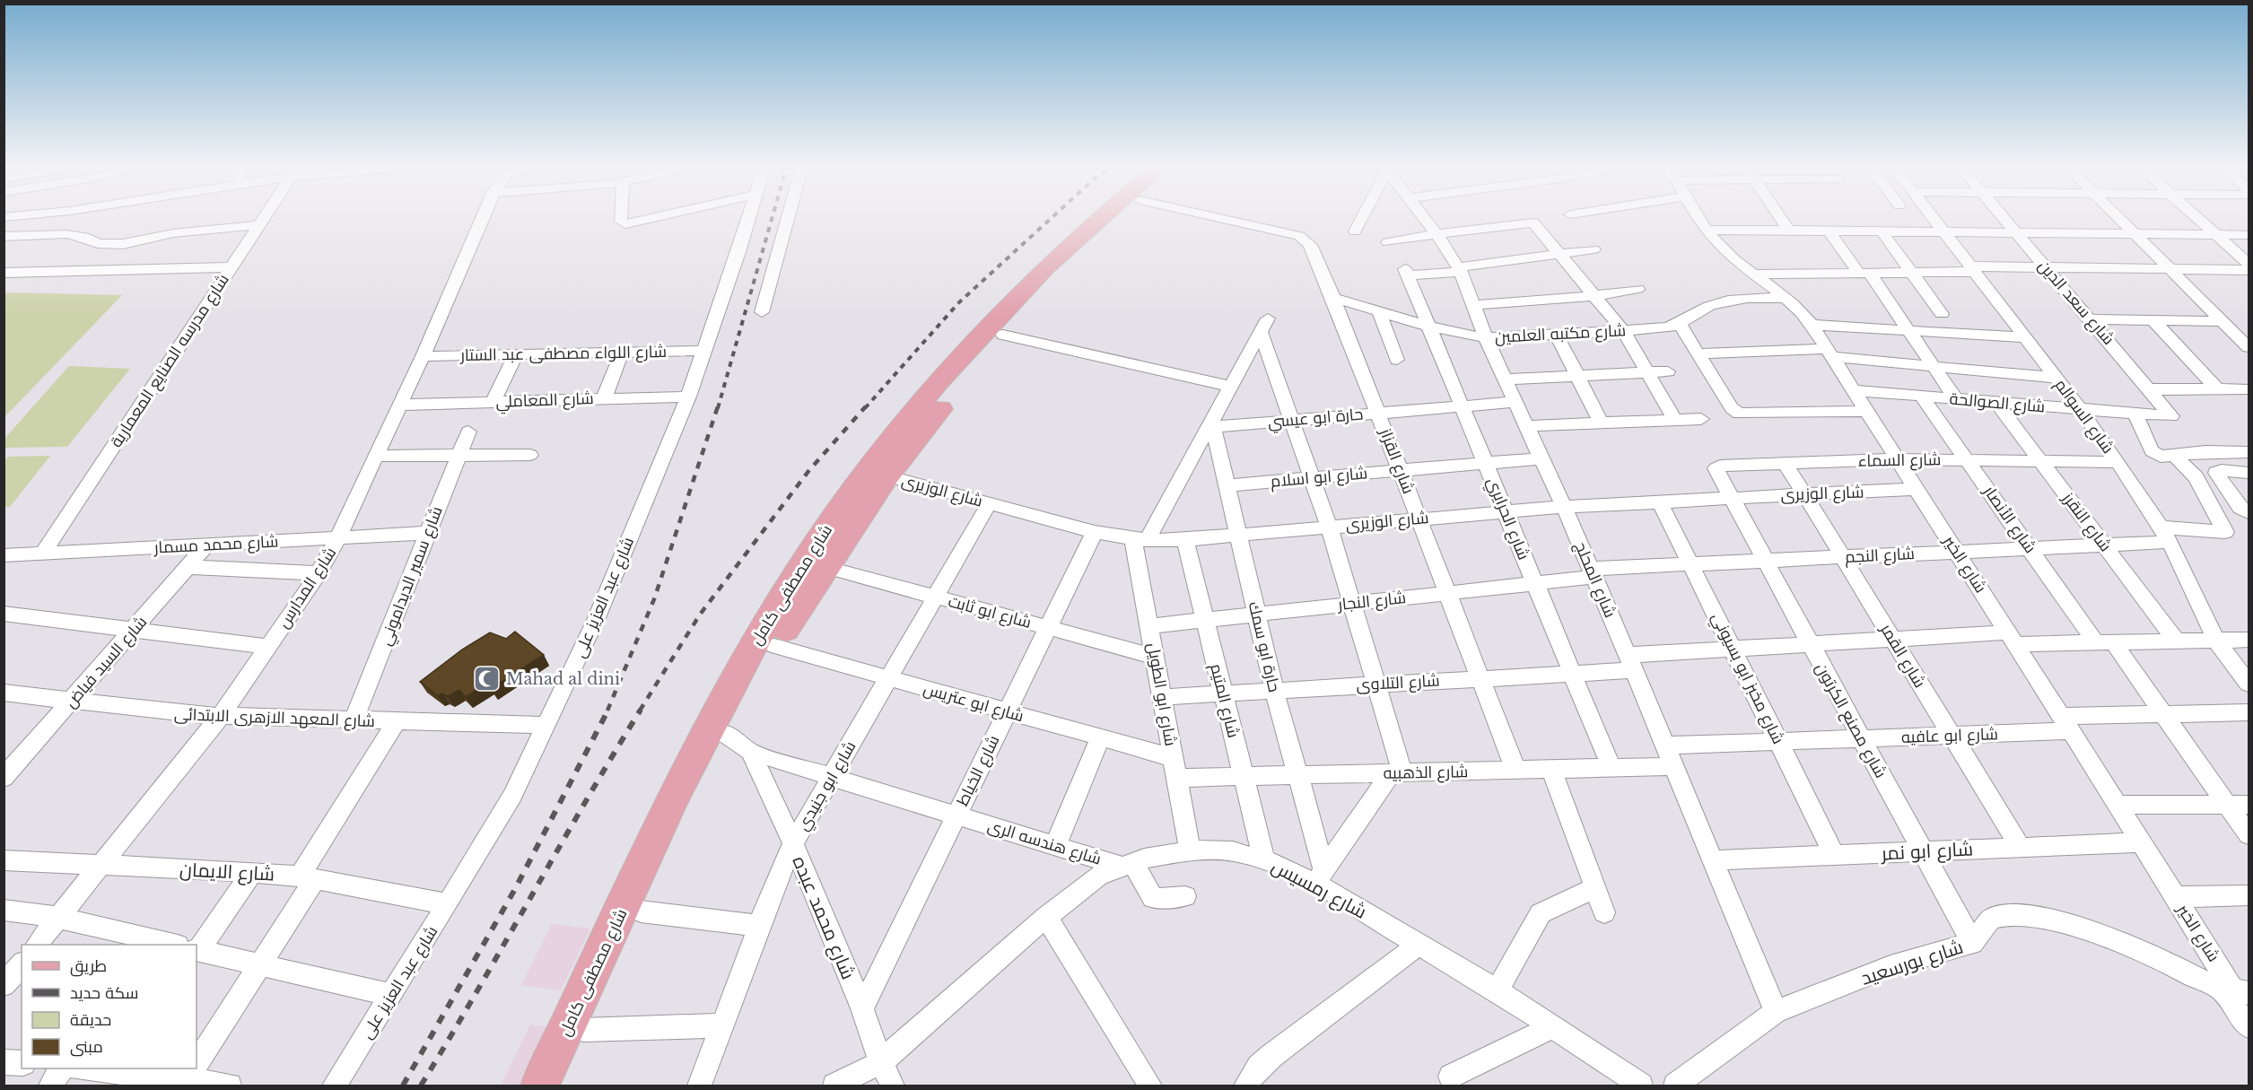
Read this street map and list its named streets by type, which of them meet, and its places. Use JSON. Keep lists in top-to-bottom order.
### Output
{
  "streets": {
    "main road": ["شارع مصطفى كامل"],
    "street": [
      "شارع سعد الدين",
      "شارع مكتبه العلمين",
      "شارع اللواء مصطفى عبد الستار",
      "شارع مدرسه الصنايع المعمارية",
      "شارع المعاملي",
      "شارع الصوالحة",
      "شارع السوالم",
      "حارة ابو عيسي",
      "شارع السماء",
      "شارع القزاز",
      "شارع ابو اسلام",
      "شارع الوزيرى",
      "شارع الحرايري",
      "شارع الأنصار",
      "شارع النقرز",
      "شارع محمد مسمار",
      "شارع النجم",
      "شارع الخير",
      "شارع سمير الديداموني",
      "شارع المحلج",
      "شارع المدارس",
      "شارع عبد العزيز على",
      "شارع النجار",
      "شارع ابو ثابت",
      "حارة ابو سمك",
      "شارع القمر",
      "شارع السيد فياض",
      "شارع مخبز ابو بسيوني",
      "شارع التلاوى",
      "شارع ابو الطويل",
      "شارع المتيم",
      "شارع ابو عتريس",
      "شارع المعهد الازهرى الابتدائى",
      "شارع مصنع الكرتون",
      "شارع ابو عافيه",
      "شارع الخياط",
      "شارع الذهبيه",
      "شارع ابو جنيدي",
      "شارع هندسه الرى",
      "شارع ابو نمر",
      "شارع الايمان",
      "شارع رمسيس",
      "شارع محمد عبده",
      "شارع بورسعيد"
    ]
  },
  "crossings": [
    ["شارع سعد الدين", "شارع الصوالحة"],
    ["شارع مكتبه العلمين", "شارع القزاز"],
    ["شارع مكتبه العلمين", "شارع الحرايري"],
    ["شارع مكتبه العلمين", "شارع الخير"],
    ["شارع مكتبه العلمين", "شارع المحلج"],
    ["شارع اللواء مصطفى عبد الستار", "شارع المدارس"],
    ["شارع اللواء مصطفى عبد الستار", "شارع عبد العزيز على"],
    ["شارع مدرسه الصنايع المعمارية", "شارع محمد مسمار"],
    ["شارع المعاملي", "شارع المدارس"],
    ["شارع المعاملي", "شارع عبد العزيز على"],
    ["شارع الصوالحة", "شارع السوالم"],
    ["شارع الصوالحة", "شارع الأنصار"],
    ["شارع الصوالحة", "شارع النقرز"],
    ["شارع الصوالحة", "شارع الخير"],
    ["شارع السوالم", "شارع السماء"],
    ["شارع السوالم", "شارع النجم"],
    ["شارع السوالم", "شارع التلاوى"],
    ["حارة ابو عيسي", "شارع القزاز"],
    ["حارة ابو عيسي", "شارع الحرايري"],
    ["حارة ابو عيسي", "شارع المحلج"],
    ["حارة ابو عيسي", "حارة ابو سمك"],
    ["شارع السماء", "شارع الوزيرى"],
    ["شارع السماء", "شارع الأنصار"],
    ["شارع السماء", "شارع النقرز"],
    ["شارع السماء", "شارع الخير"],
    ["شارع السماء", "شارع القمر"],
    ["شارع السماء", "شارع مصنع الكرتون"],
    ["شارع القزاز", "شارع ابو اسلام"],
    ["شارع القزاز", "شارع الوزيرى"],
    ["شارع القزاز", "شارع النجار"],
    ["شارع القزاز", "شارع التلاوى"],
    ["شارع القزاز", "شارع الذهبيه"],
    ["شارع ابو اسلام", "شارع الحرايري"],
    ["شارع ابو اسلام", "شارع المحلج"],
    ["شارع ابو اسلام", "حارة ابو سمك"],
    ["شارع الوزيرى", "شارع الحرايري"],
    ["شارع الوزيرى", "شارع الخير"],
    ["شارع الوزيرى", "شارع المحلج"],
    ["شارع الوزيرى", "شارع مصطفى كامل"],
    ["شارع الوزيرى", "حارة ابو سمك"],
    ["شارع الوزيرى", "شارع القمر"],
    ["شارع الوزيرى", "شارع مخبز ابو بسيوني"],
    ["شارع الوزيرى", "شارع ابو الطويل"],
    ["شارع الوزيرى", "شارع المتيم"],
    ["شارع الوزيرى", "شارع مصنع الكرتون"],
    ["شارع الوزيرى", "شارع الخياط"],
    ["شارع الوزيرى", "شارع ابو جنيدي"],
    ["شارع الحرايري", "شارع المحلج"],
    ["شارع الحرايري", "شارع النجار"],
    ["شارع الحرايري", "شارع التلاوى"],
    ["شارع الحرايري", "شارع الذهبيه"],
    ["شارع الأنصار", "شارع النجم"],
    ["شارع الأنصار", "شارع التلاوى"],
    ["شارع الأنصار", "شارع ابو عافيه"],
    ["شارع النقرز", "شارع النجم"],
    ["شارع النقرز", "شارع التلاوى"],
    ["شارع محمد مسمار", "شارع سمير الديداموني"],
    ["شارع محمد مسمار", "شارع المدارس"],
    ["شارع محمد مسمار", "شارع السيد فياض"],
    ["شارع النجم", "شارع الخير"],
    ["شارع النجم", "شارع المحلج"],
    ["شارع النجم", "شارع النجار"],
    ["شارع النجم", "شارع القمر"],
    ["شارع النجم", "شارع مخبز ابو بسيوني"],
    ["شارع النجم", "شارع مصنع الكرتون"],
    ["شارع الخير", "شارع التلاوى"],
    ["شارع الخير", "شارع ابو عافيه"],
    ["شارع الخير", "شارع ابو نمر"],
    ["شارع الخير", "شارع بورسعيد"],
    ["شارع سمير الديداموني", "شارع المعهد الازهرى الابتدائى"],
    ["شارع المحلج", "شارع النجار"],
    ["شارع المحلج", "شارع التلاوى"],
    ["شارع المحلج", "شارع ابو عافيه"],
    ["شارع المحلج", "شارع الذهبيه"],
    ["شارع المحلج", "شارع ابو نمر"],
    ["شارع المحلج", "شارع بورسعيد"],
    ["شارع مصطفى كامل", "شارع ابو ثابت"],
    ["شارع مصطفى كامل", "شارع ابو عتريس"],
    ["شارع مصطفى كامل", "شارع محمد عبده"],
    ["شارع المدارس", "شارع المعهد الازهرى الابتدائى"],
    ["شارع المدارس", "شارع الايمان"],
    ["شارع عبد العزيز على", "شارع المعهد الازهرى الابتدائى"],
    ["شارع عبد العزيز على", "شارع الايمان"],
    ["شارع النجار", "حارة ابو سمك"],
    ["شارع النجار", "شارع ابو الطويل"],
    ["شارع النجار", "شارع المتيم"],
    ["شارع ابو ثابت", "شارع ابو الطويل"],
    ["شارع ابو ثابت", "شارع الخياط"],
    ["شارع ابو ثابت", "شارع ابو جنيدي"],
    ["حارة ابو سمك", "شارع التلاوى"],
    ["حارة ابو سمك", "شارع الذهبيه"],
    ["حارة ابو سمك", "شارع رمسيس"],
    ["شارع القمر", "شارع التلاوى"],
    ["شارع القمر", "شارع ابو عافيه"],
    ["شارع القمر", "شارع ابو نمر"],
    ["شارع السيد فياض", "شارع المعهد الازهرى الابتدائى"],
    ["شارع مخبز ابو بسيوني", "شارع التلاوى"],
    ["شارع مخبز ابو بسيوني", "شارع ابو عافيه"],
    ["شارع مخبز ابو بسيوني", "شارع ابو نمر"],
    ["شارع التلاوى", "شارع ابو الطويل"],
    ["شارع التلاوى", "شارع المتيم"],
    ["شارع التلاوى", "شارع مصنع الكرتون"],
    ["شارع ابو الطويل", "شارع ابو عتريس"],
    ["شارع ابو الطويل", "شارع الذهبيه"],
    ["شارع ابو الطويل", "شارع رمسيس"],
    ["شارع المتيم", "شارع الذهبيه"],
    ["شارع المتيم", "شارع رمسيس"],
    ["شارع ابو عتريس", "شارع الخياط"],
    ["شارع ابو عتريس", "شارع الذهبيه"],
    ["شارع ابو عتريس", "شارع ابو جنيدي"],
    ["شارع مصنع الكرتون", "شارع ابو عافيه"],
    ["شارع مصنع الكرتون", "شارع ابو نمر"],
    ["شارع مصنع الكرتون", "شارع بورسعيد"],
    ["شارع الخياط", "شارع هندسه الرى"],
    ["شارع الخياط", "شارع محمد عبده"],
    ["شارع ابو جنيدي", "شارع هندسه الرى"],
    ["شارع ابو جنيدي", "شارع محمد عبده"],
    ["شارع هندسه الرى", "شارع رمسيس"],
    ["شارع هندسه الرى", "شارع محمد عبده"],
    ["شارع رمسيس", "شارع محمد عبده"]
  ],
  "places": {
    "mosque": ["Mahad al dini"]
  },
  "legend": [
    "طريق",
    "سكة حديد",
    "حديقة",
    "مبنى"
  ]
}
